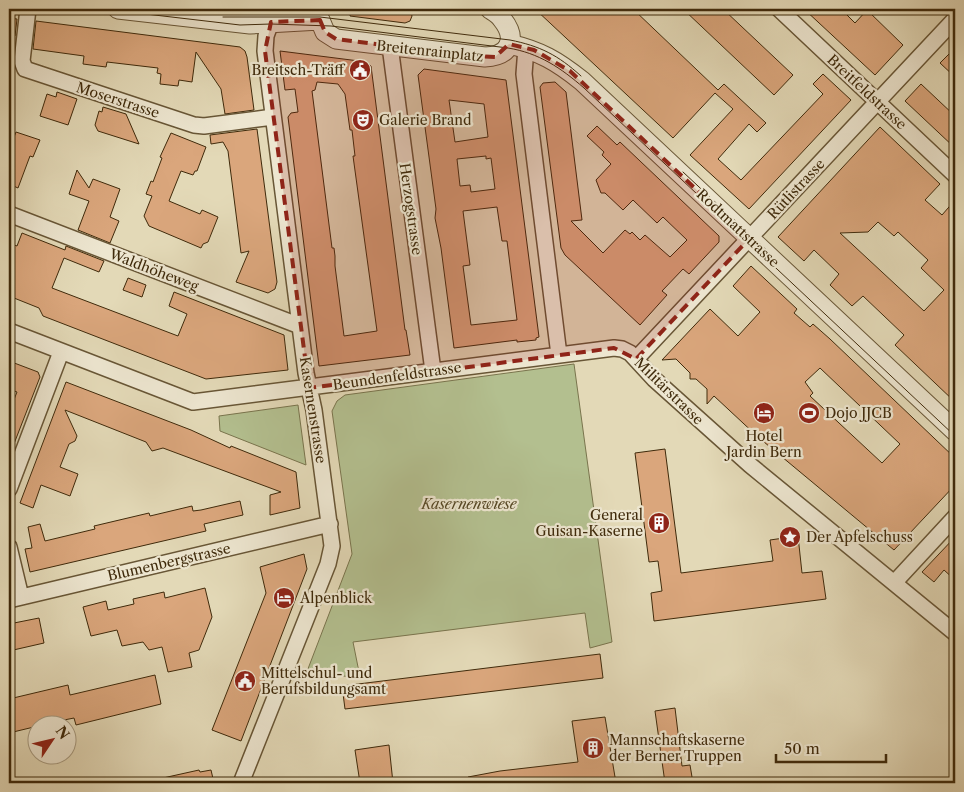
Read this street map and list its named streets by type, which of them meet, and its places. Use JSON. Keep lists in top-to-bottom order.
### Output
{
  "streets": {
    "street": [
      "Breitenrainplatz",
      "Breitfeldstrasse",
      "Moserstrasse",
      "Rütlistrasse",
      "Herzogstrasse",
      "Rodtmattstrasse",
      "Waldhöheweg",
      "Beundenfeldstrasse",
      "Militärstrasse",
      "Kasernenstrasse",
      "Blumenbergstrasse"
    ]
  },
  "crossings": [
    ["Breitenrainplatz", "Herzogstrasse"],
    ["Breitenrainplatz", "Rodtmattstrasse"],
    ["Breitfeldstrasse", "Rütlistrasse"],
    ["Moserstrasse", "Kasernenstrasse"],
    ["Rütlistrasse", "Rodtmattstrasse"],
    ["Rütlistrasse", "Militärstrasse"],
    ["Herzogstrasse", "Beundenfeldstrasse"],
    ["Waldhöheweg", "Kasernenstrasse"],
    ["Beundenfeldstrasse", "Militärstrasse"],
    ["Beundenfeldstrasse", "Kasernenstrasse"],
    ["Kasernenstrasse", "Blumenbergstrasse"]
  ],
  "parks": ["Kasernenwiese"],
  "places": {
    "public building": ["Breitsch-Träff", "Mittelschul- und Berufsbildungsamt"],
    "theatre": ["Galerie Brand"],
    "hotel": ["Hotel Jardin Bern", "Alpenblick"],
    "sports": ["Dojo JJCB"],
    "building": ["General Guisan-Kaserne", "Mannschaftskaserne der Berner Truppen"],
    "place": ["Der Apfelschuss"]
  },
  "scale_bar": "50 m",
  "north": "top right"
}
